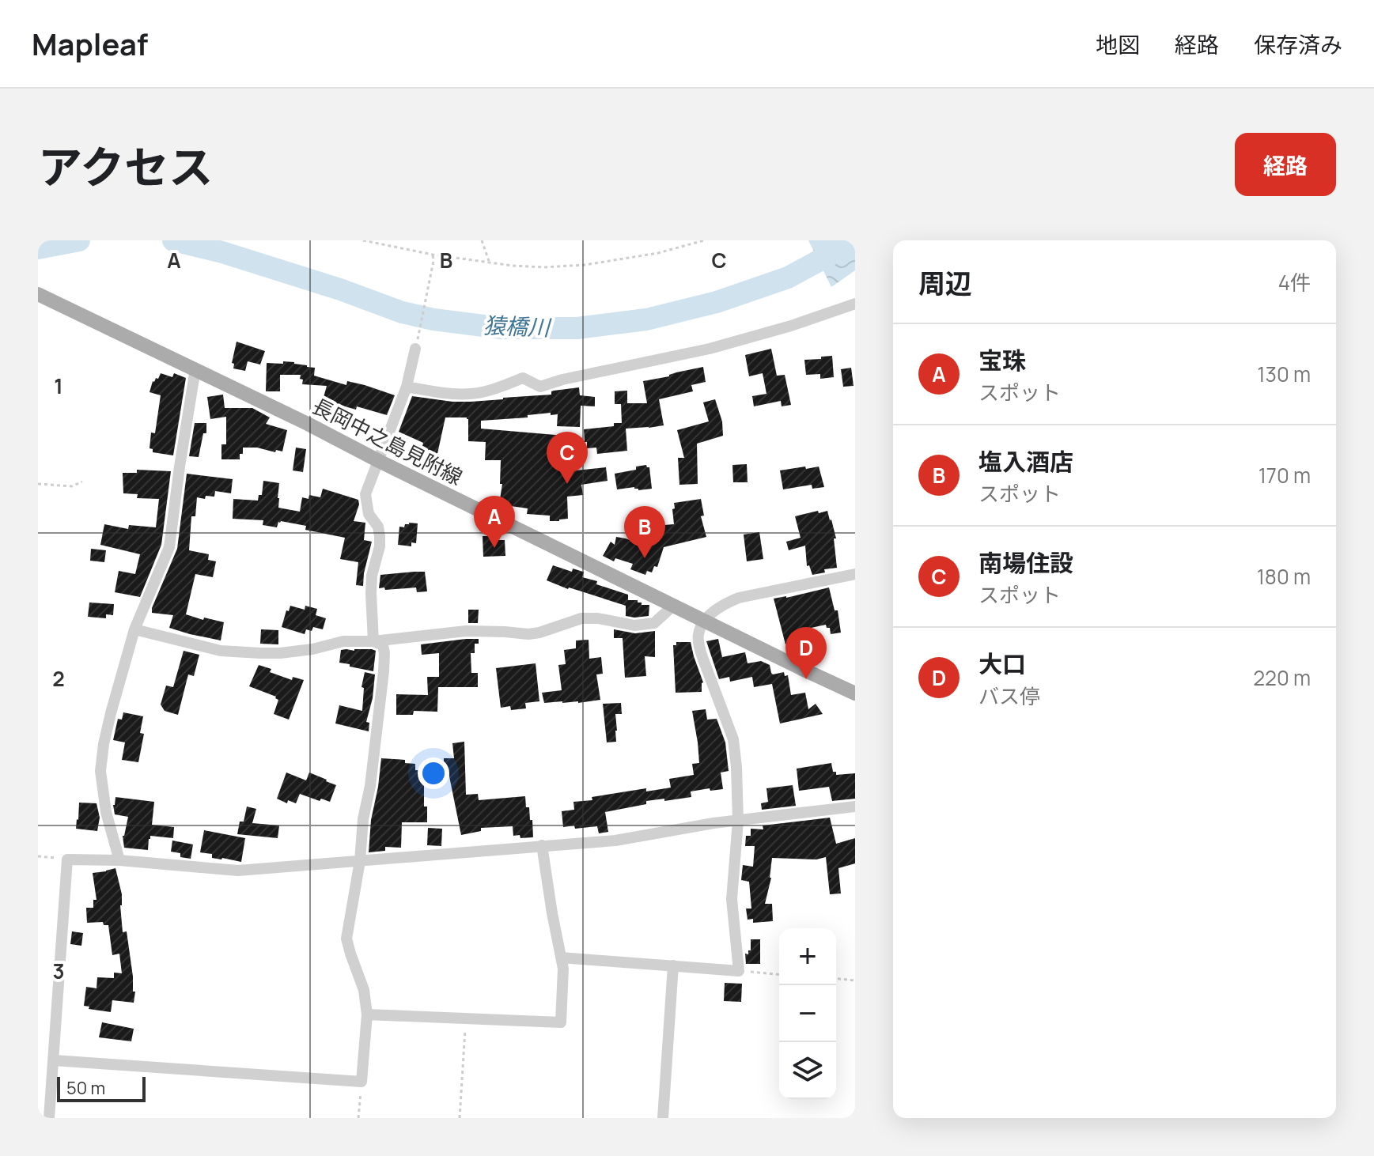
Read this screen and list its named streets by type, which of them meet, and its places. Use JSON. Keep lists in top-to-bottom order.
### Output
{
  "streets": {
    "main road": ["長岡中之島見附線"]
  },
  "water": ["猿橋川"],
  "scale_bar": "50 m",
  "page": {
    "header": "Mapleaf",
    "nav": ["地図", "経路", "保存済み"],
    "title": "アクセス",
    "buttons": "経路",
    "heading": ["周辺", "4件"],
    "list": [
      {
        "mark": "A",
        "name": "宝珠",
        "note": "スポット",
        "value": "130 m"
      },
      {
        "mark": "B",
        "name": "塩入酒店",
        "note": "スポット",
        "value": "170 m"
      },
      {
        "mark": "C",
        "name": "南場住設",
        "note": "スポット",
        "value": "180 m"
      },
      {
        "mark": "D",
        "name": "大口",
        "note": "バス停",
        "value": "220 m"
      }
    ],
    "pins": [
      "C",
      "A",
      "B",
      "D"
    ],
    "map_buttons": ["+", "−"],
    "scale": "50 m"
  },
  "grid": {
    "columns": ["A", "B", "C"],
    "rows": ["1", "2", "3"]
  }
}
